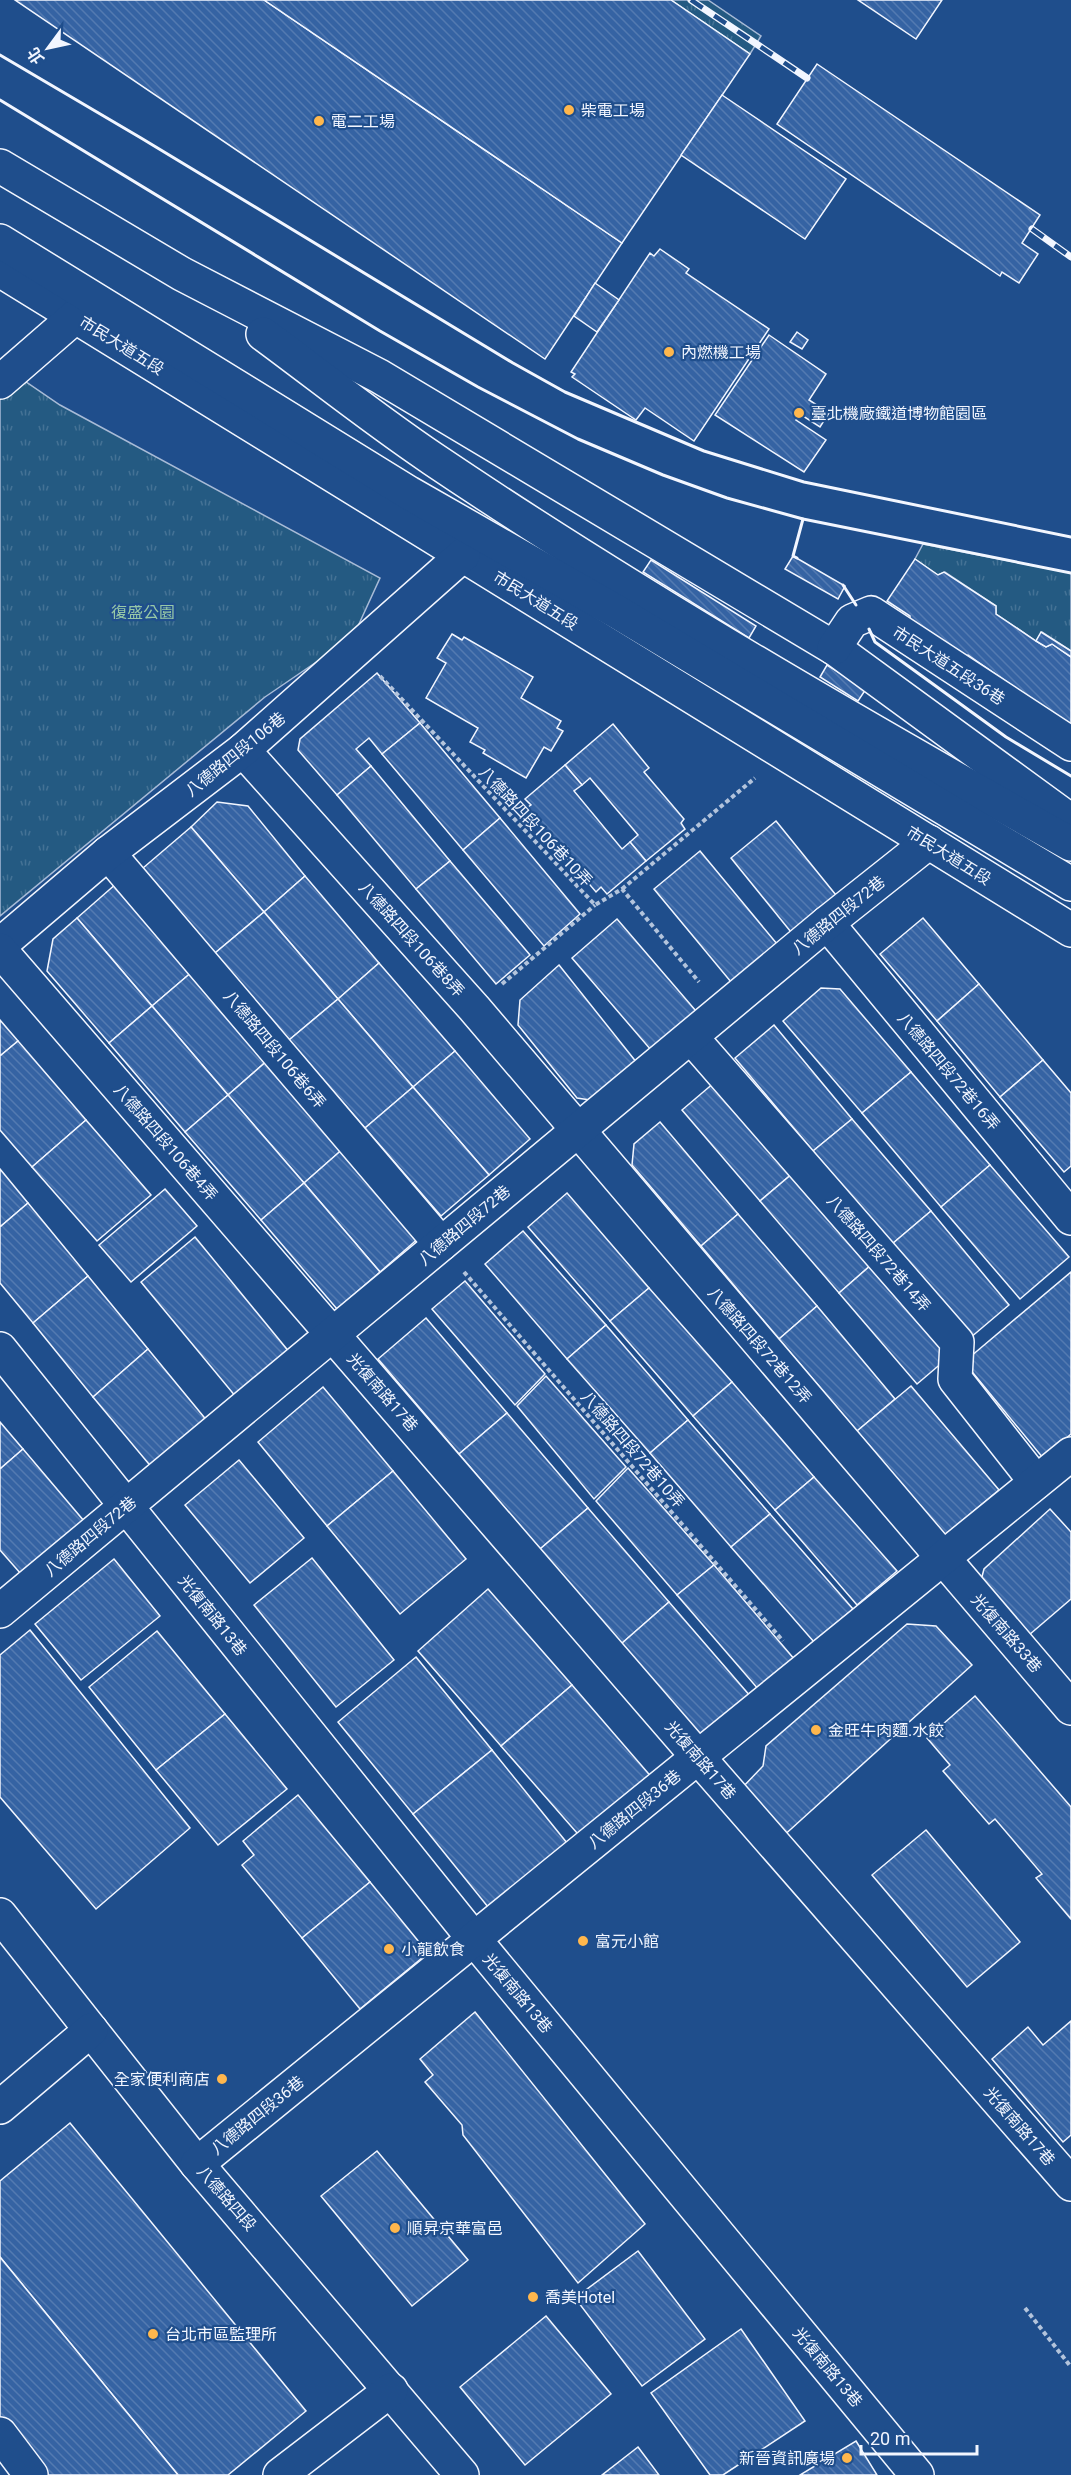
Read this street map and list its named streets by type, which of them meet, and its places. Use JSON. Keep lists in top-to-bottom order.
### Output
{
  "streets": {
    "main road": [
      "市民大道五段",
      "市民大道五段36巷",
      "八德路四段106巷",
      "八德路四段72巷",
      "八德路四段106巷8弄",
      "八德路四段106巷6弄",
      "八德路四段72巷16弄",
      "八德路四段106巷4弄",
      "八德路四段72巷14弄",
      "八德路四段72巷12弄",
      "光復南路17巷",
      "光復南路13巷",
      "光復南路33巷",
      "八德路四段36巷",
      "八德路四段"
    ],
    "path": ["八德路四段106巷10弄", "八德路四段72巷10弄"]
  },
  "crossings": [
    ["市民大道五段", "八德路四段106巷"],
    ["市民大道五段", "八德路四段106巷10弄"],
    ["市民大道五段", "八德路四段72巷"],
    ["八德路四段106巷", "八德路四段106巷10弄"],
    ["八德路四段106巷", "八德路四段106巷8弄"],
    ["八德路四段106巷", "八德路四段106巷6弄"],
    ["八德路四段72巷", "八德路四段106巷8弄"],
    ["八德路四段72巷", "八德路四段106巷6弄"],
    ["八德路四段72巷", "八德路四段72巷16弄"],
    ["八德路四段72巷", "八德路四段106巷4弄"],
    ["八德路四段72巷", "八德路四段72巷14弄"],
    ["八德路四段72巷", "八德路四段72巷12弄"],
    ["八德路四段72巷", "光復南路17巷"],
    ["八德路四段72巷", "八德路四段72巷10弄"],
    ["八德路四段72巷", "光復南路13巷"],
    ["八德路四段106巷8弄", "八德路四段72巷12弄"],
    ["八德路四段106巷6弄", "八德路四段72巷10弄"],
    ["八德路四段106巷4弄", "光復南路17巷"],
    ["八德路四段72巷14弄", "八德路四段36巷"],
    ["八德路四段72巷12弄", "光復南路33巷"],
    ["八德路四段72巷12弄", "八德路四段36巷"],
    ["光復南路17巷", "八德路四段36巷"],
    ["八德路四段72巷10弄", "八德路四段36巷"],
    ["光復南路13巷", "八德路四段36巷"],
    ["光復南路33巷", "八德路四段36巷"],
    ["八德路四段36巷", "八德路四段"]
  ],
  "parks": ["復盛公園"],
  "places": [
    "柴電工場",
    "電二工場",
    "內燃機工場",
    "臺北機廠鐵道博物館園區",
    "金旺牛肉麵.水餃",
    "富元小館",
    "小龍飲食",
    "全家便利商店",
    "順昇京華富邑",
    "喬美Hotel",
    "台北市區監理所",
    "新晉資訊廣場"
  ],
  "scale_bar": "20 m",
  "north": "bottom left"
}
